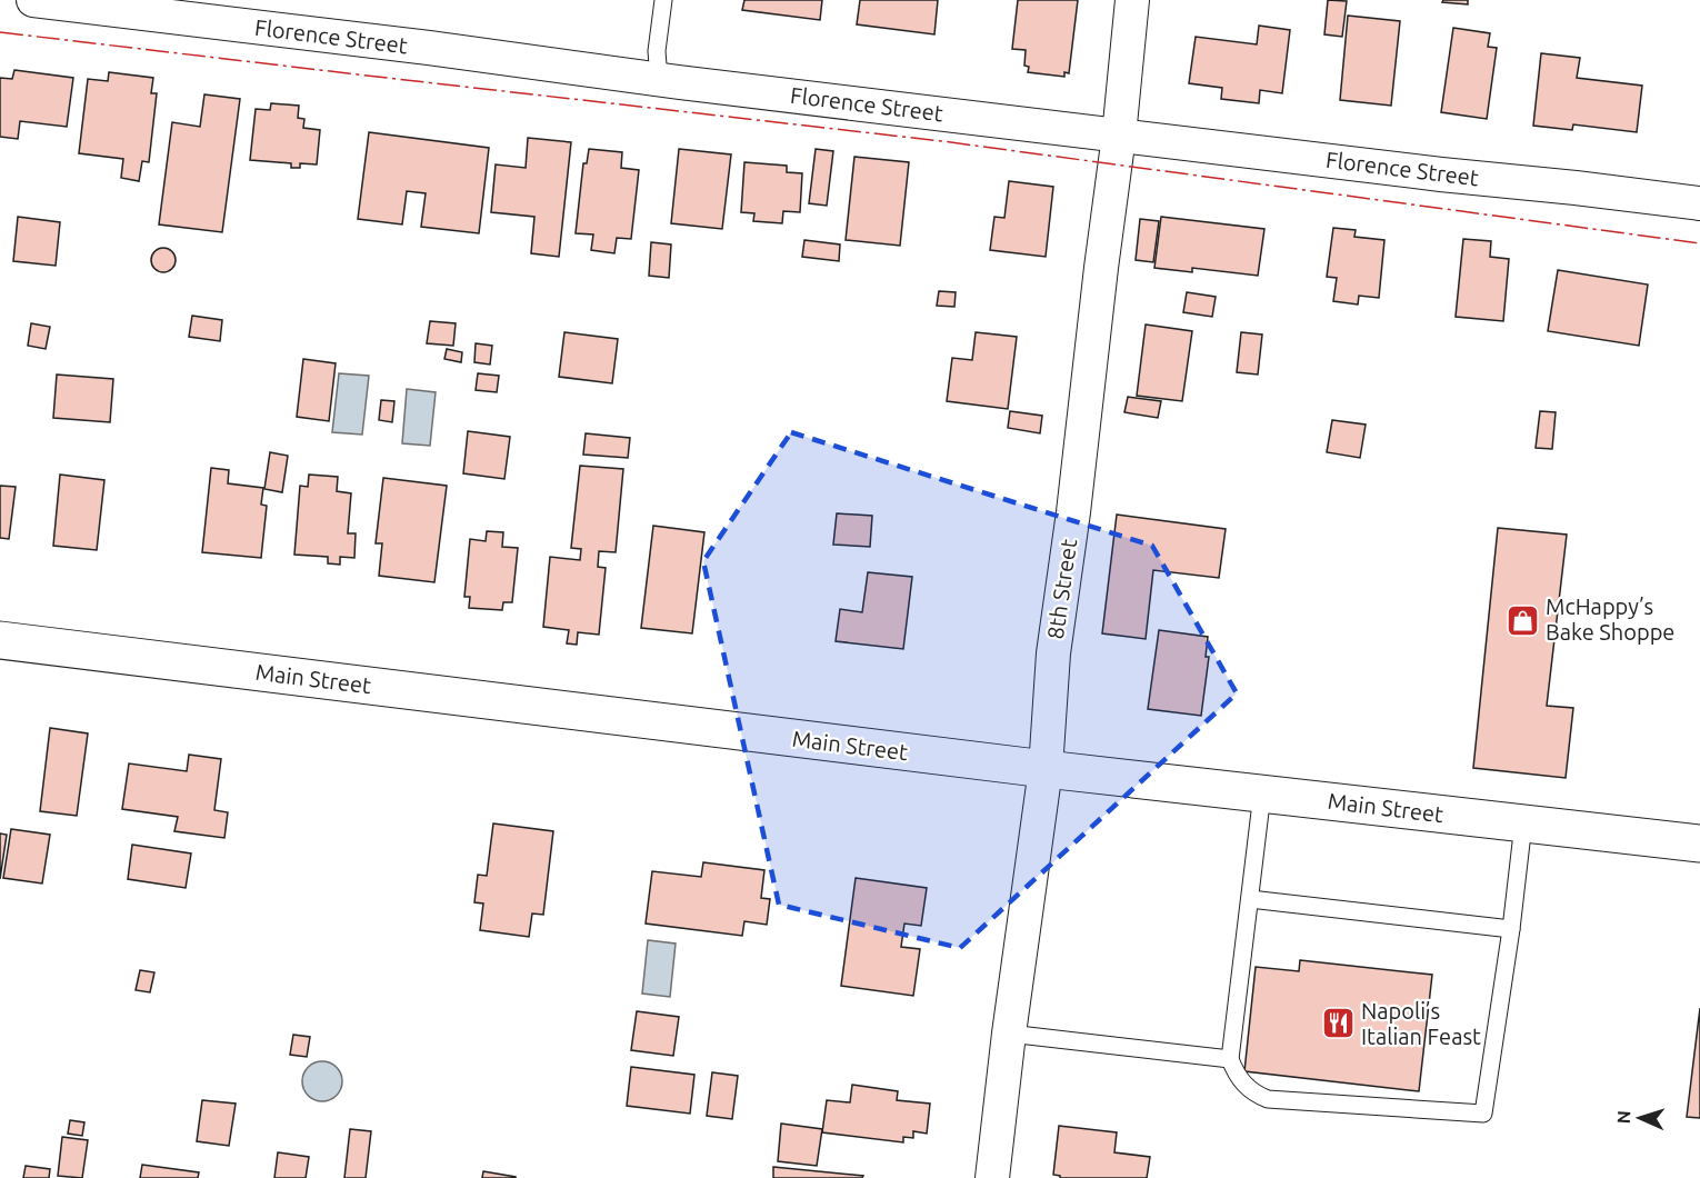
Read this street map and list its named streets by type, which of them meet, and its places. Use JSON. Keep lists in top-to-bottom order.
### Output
{
  "streets": {
    "main road": ["Main Street"],
    "street": ["Florence Street", "8th Street"]
  },
  "crossings": [
    ["Florence Street", "8th Street"],
    ["8th Street", "Main Street"]
  ],
  "places": {
    "shop": ["McHappy’s Bake Shoppe"],
    "restaurant": ["Napoli’s Italian Feast"]
  },
  "north": "left"
}
